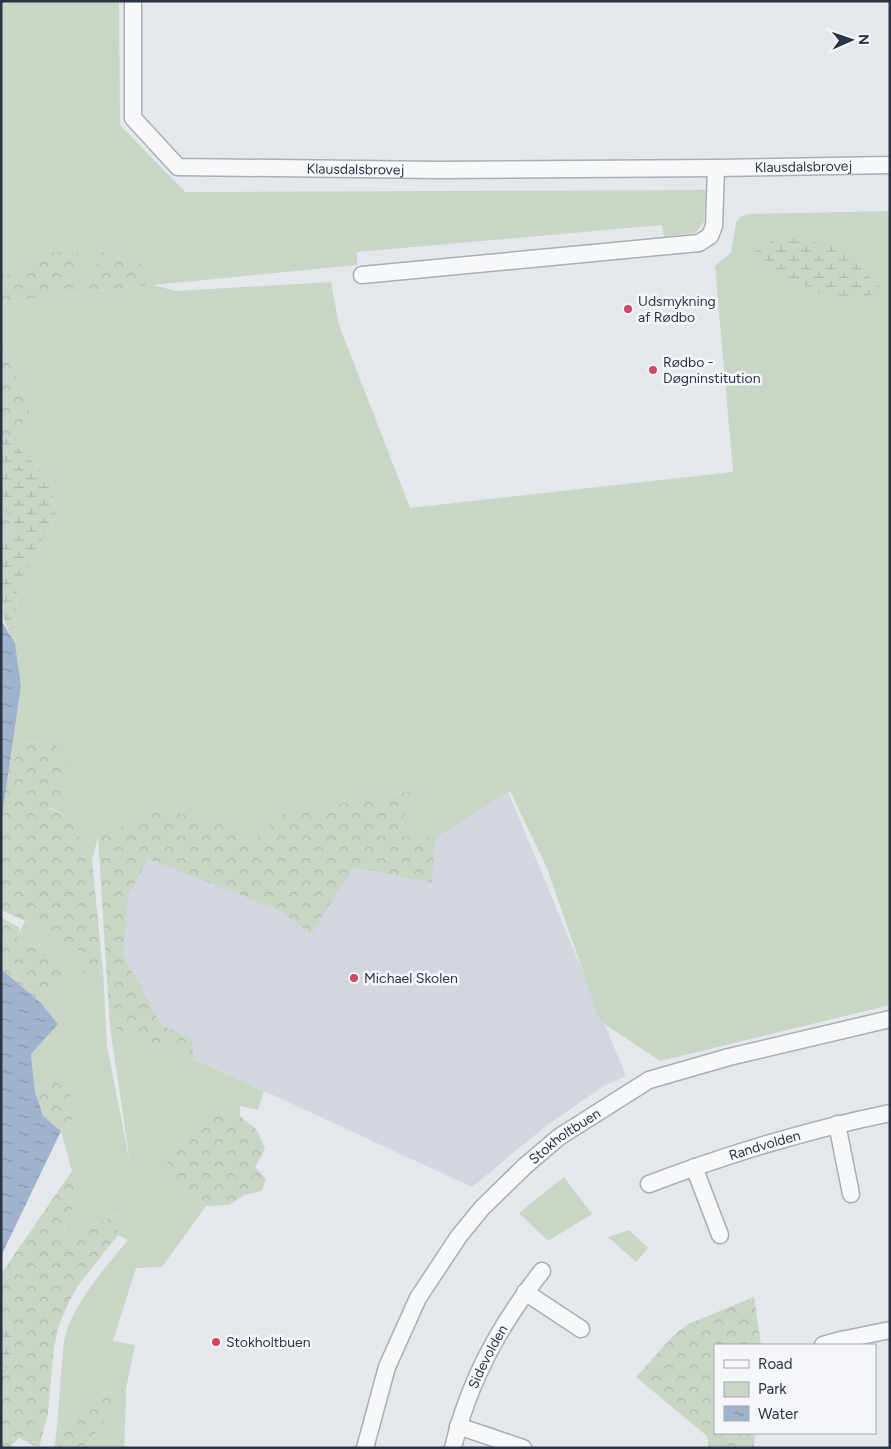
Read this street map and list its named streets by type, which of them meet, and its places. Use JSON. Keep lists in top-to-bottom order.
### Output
{
  "streets": {
    "street": [
      "Klausdalsbrovej",
      "Stokholtbuen",
      "Randvolden",
      "Sidevolden"
    ]
  },
  "places": [
    "Udsmykning af Rødbo",
    "Rødbo - Døgninstitution",
    "Michael Skolen",
    "Stokholtbuen"
  ],
  "legend": ["Road", "Park", "Water"],
  "north": "right"
}
